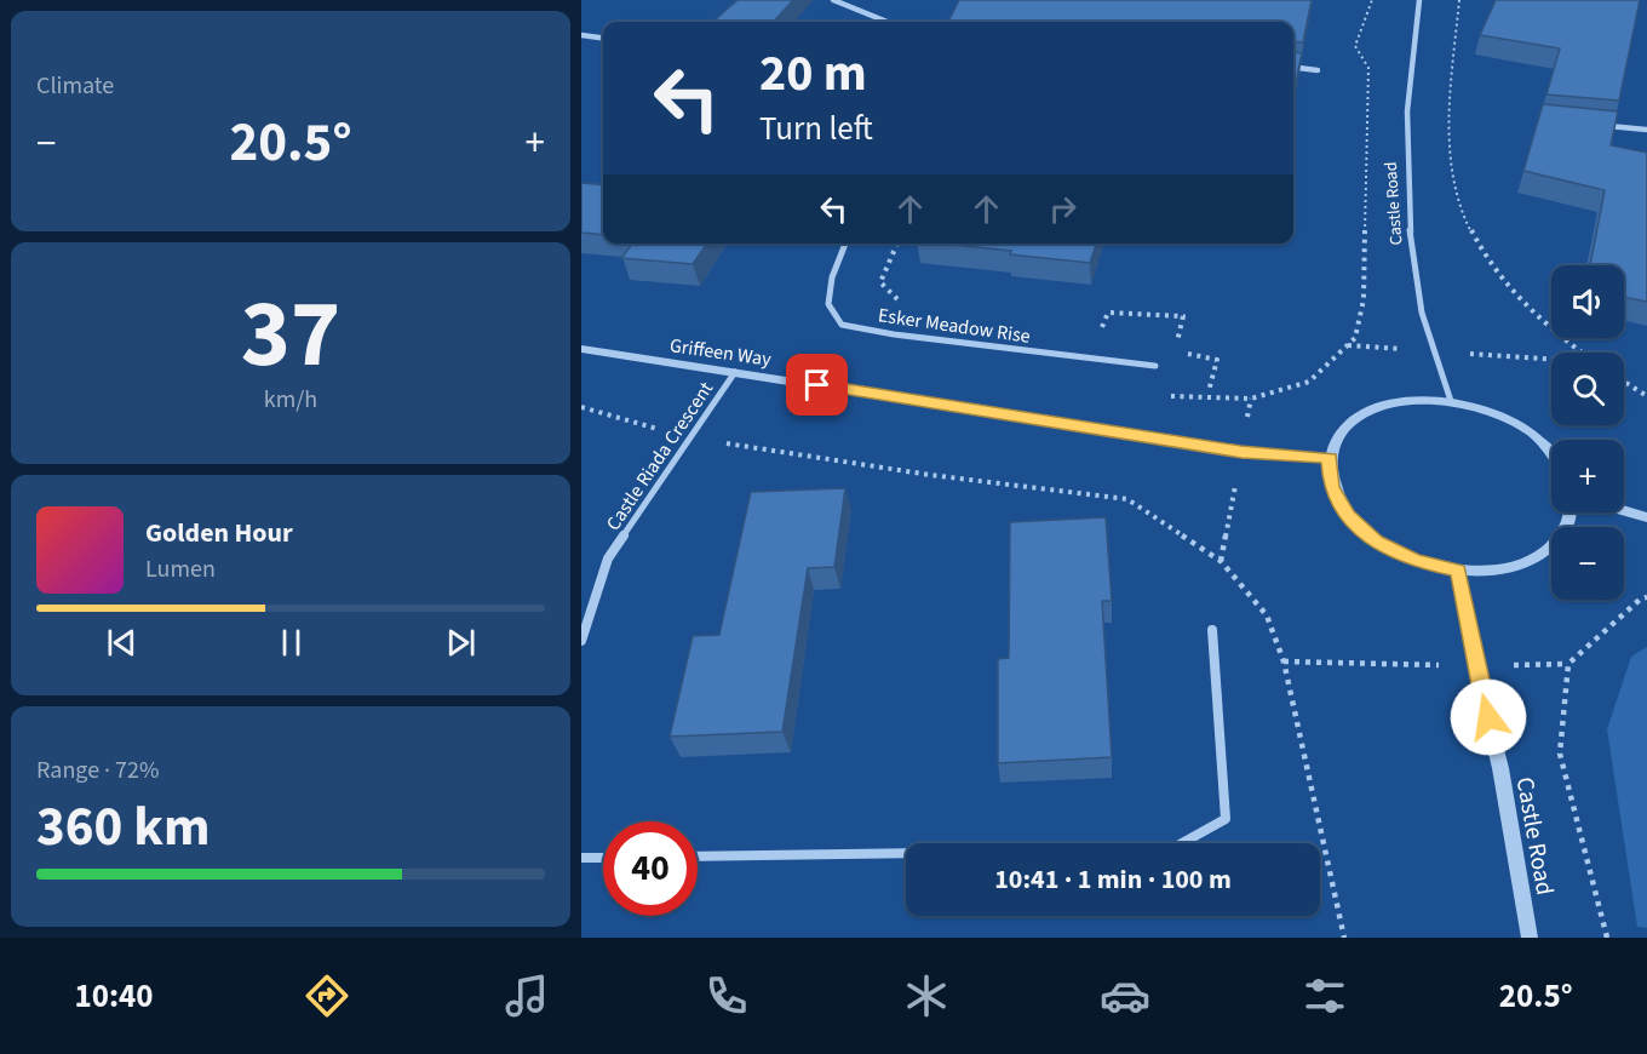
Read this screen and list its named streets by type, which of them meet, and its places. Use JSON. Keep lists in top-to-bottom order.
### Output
{
  "streets": {
    "street": [
      "Castle Road",
      "Esker Meadow Rise",
      "Griffeen Way",
      "Castle Riada Crescent"
    ]
  },
  "crossings": [
    ["Griffeen Way", "Castle Riada Crescent"]
  ],
  "page": {
    "tile": [
      "Climate",
      ["37", "km/h"],
      ["Range · 72%", "360 km"]
    ],
    "turn": ["20 m", "Turn left"],
    "heat": ["−", "20.5°", "+"],
    "map_buttons": ["+", "−"],
    "song": ["Golden Hour", "Lumen"],
    "limit": "40",
    "trip": "10:41 · 1 min · 100 m",
    "tabs": ["10:40", "20.5°"]
  }
}
